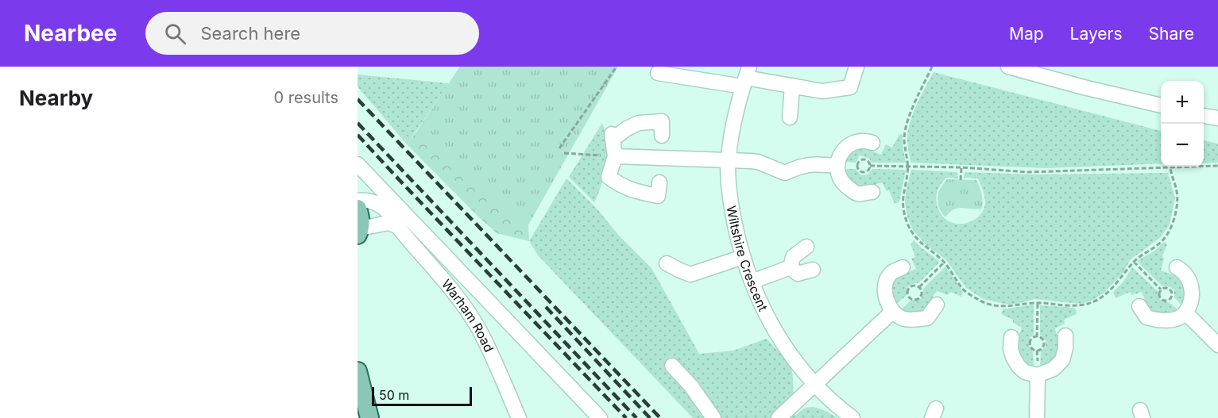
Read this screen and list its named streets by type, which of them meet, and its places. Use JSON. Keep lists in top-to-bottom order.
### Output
{
  "streets": {
    "street": ["Wiltshire Crescent", "Warham Road"]
  },
  "scale_bar": "50 m",
  "page": {
    "header": "Nearbee",
    "search": "Search here",
    "nav": ["Map", "Layers", "Share"],
    "heading": ["Nearby", "0 results"],
    "map_buttons": ["+", "−"],
    "scale": "50 m"
  }
}
